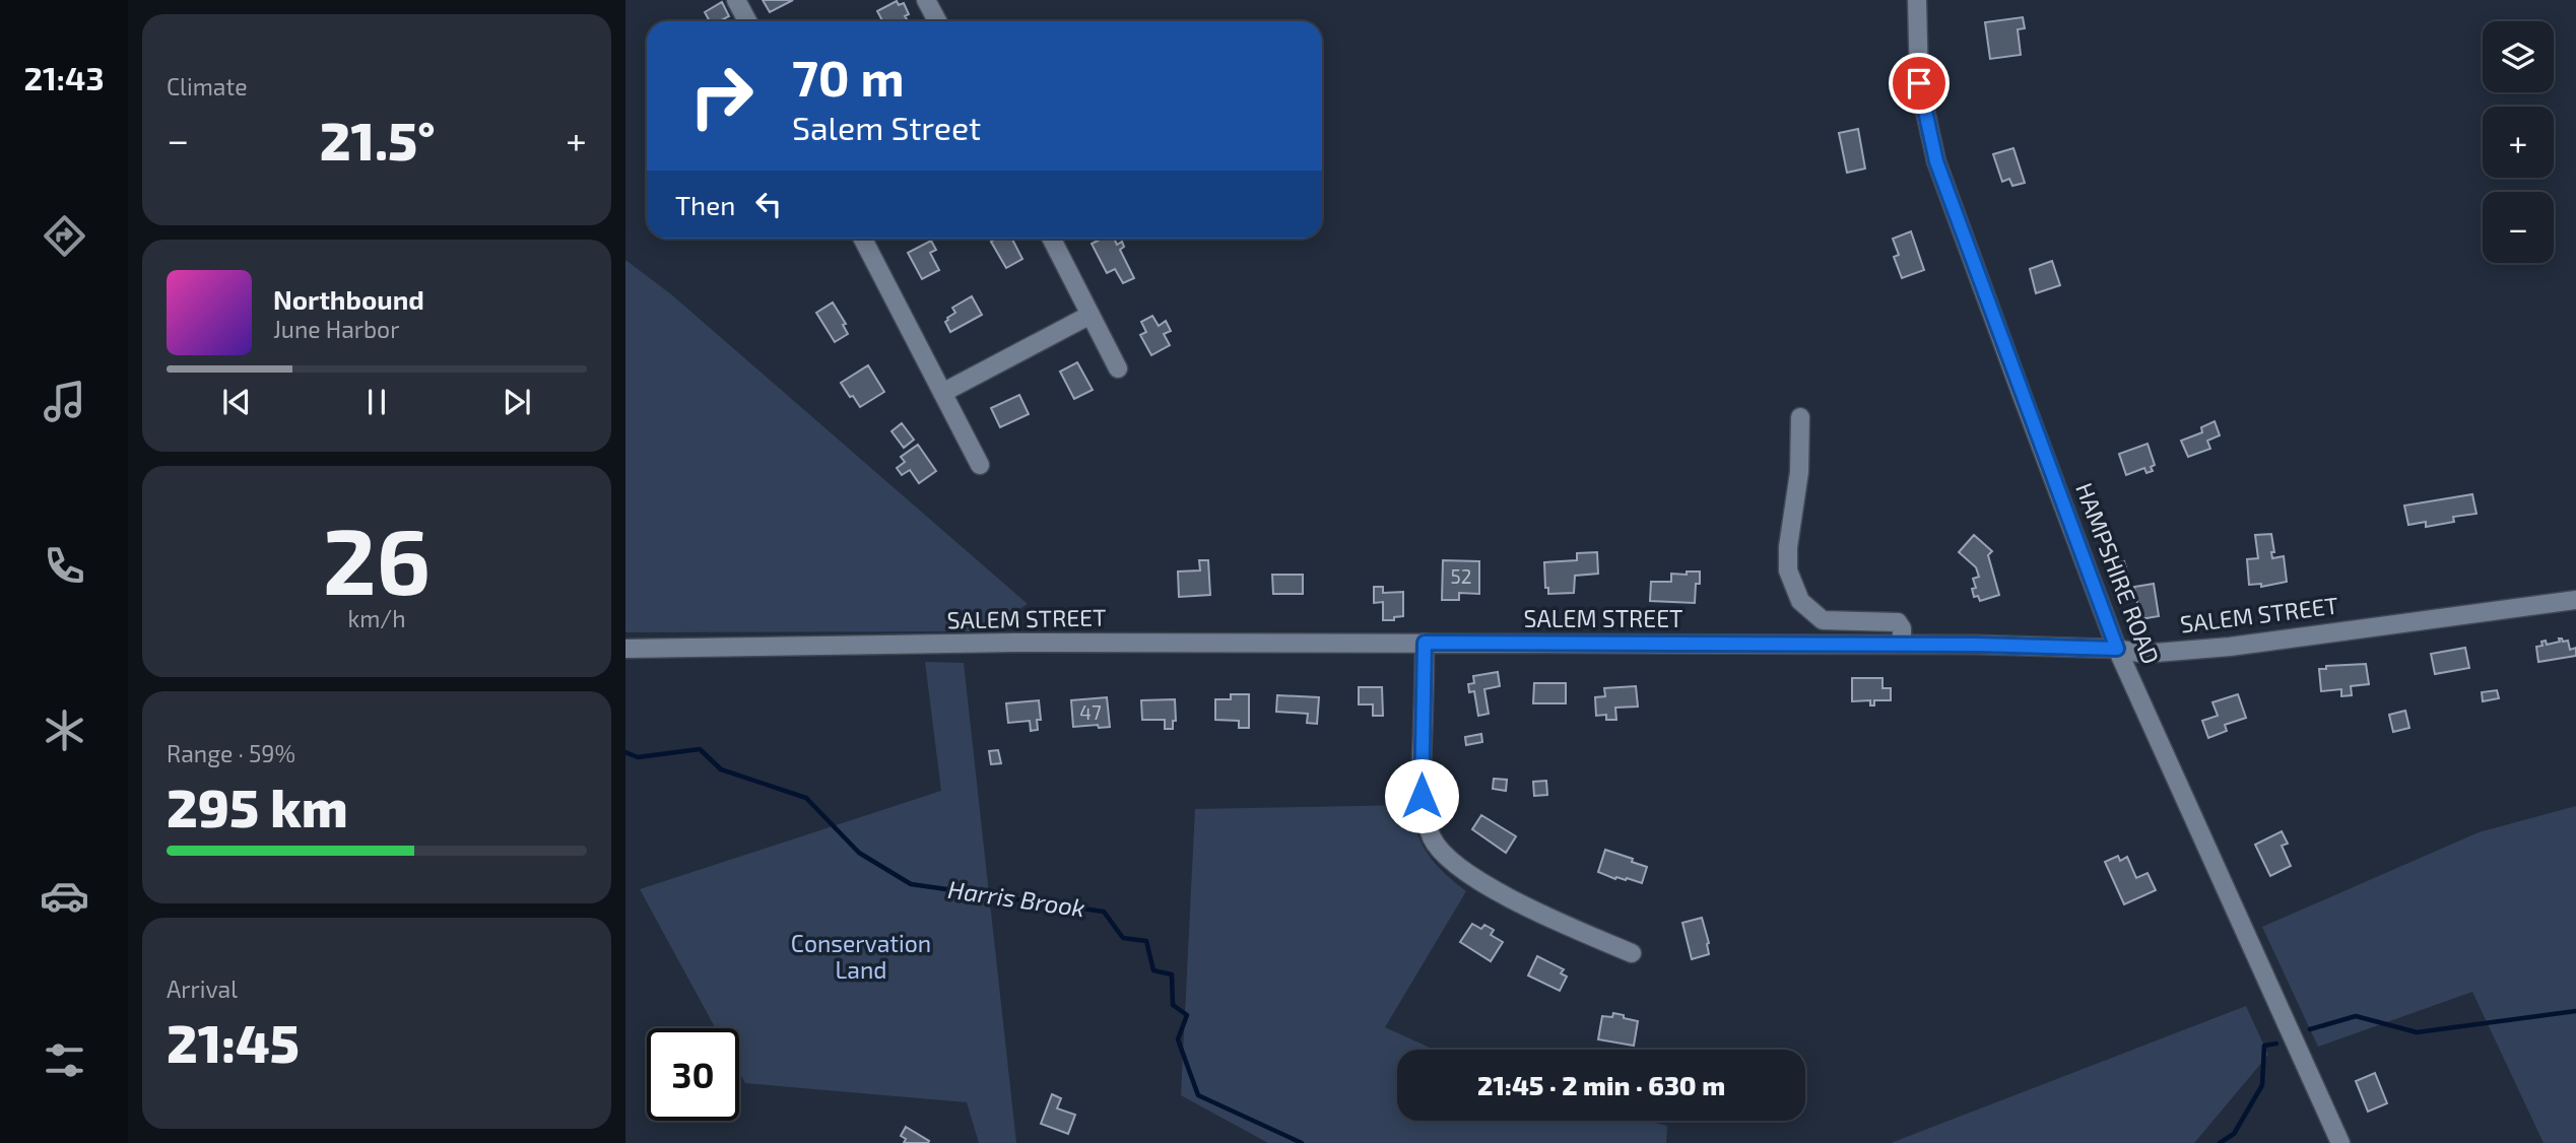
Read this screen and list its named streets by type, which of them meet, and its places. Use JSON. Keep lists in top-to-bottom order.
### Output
{
  "streets": {
    "street": ["HAMPSHIRE ROAD", "SALEM STREET"]
  },
  "crossings": [
    ["HAMPSHIRE ROAD", "SALEM STREET"]
  ],
  "water": ["Harris Brook"],
  "parks": ["Conservation Land"],
  "house_numbers": ["52", "47"],
  "page": {
    "tabs": "21:43",
    "tile": [
      "Climate",
      ["26", "km/h"],
      ["Range · 59%", "295 km"],
      ["Arrival", "21:45"]
    ],
    "map_buttons": ["+", "−"],
    "turn": ["70 m", "Salem Street"],
    "heat": ["−", "21.5°", "+"],
    "then": "Then",
    "song": ["Northbound", "June Harbor"],
    "limit": "30",
    "trip": "21:45 · 2 min · 630 m"
  }
}
